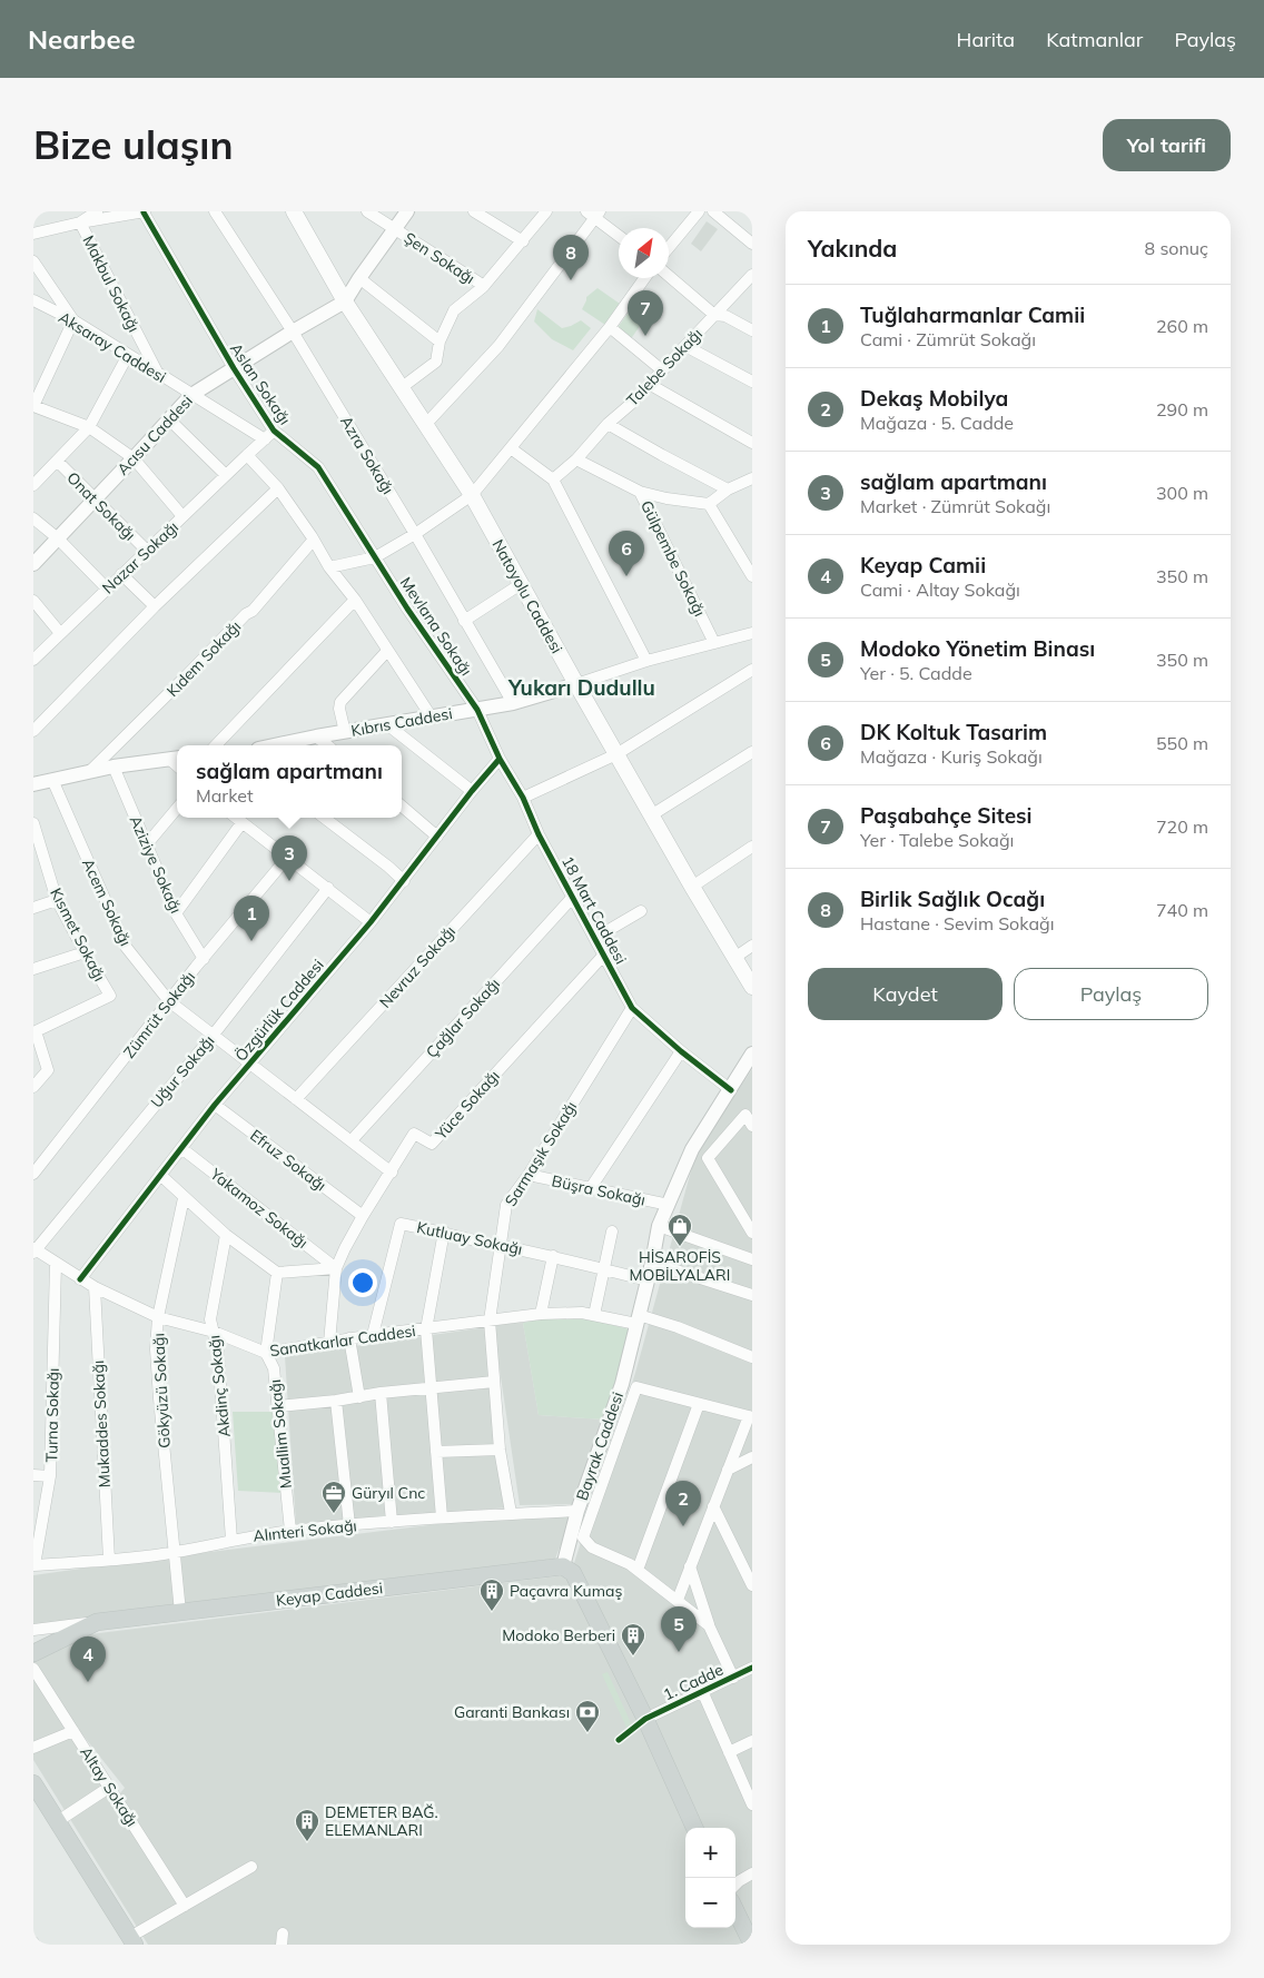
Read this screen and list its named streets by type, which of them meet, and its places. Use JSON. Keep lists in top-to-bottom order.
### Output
{
  "streets": {
    "main road": ["Natoyolu Caddesi", "Keyap Caddesi"],
    "street": [
      "Şen Sokağı",
      "Makbul Sokağı",
      "Aksaray Caddesi",
      "Talebe Sokağı",
      "Aslan Sokağı",
      "Acısu Caddesi",
      "Azra Sokağı",
      "Onat Sokağı",
      "Nazar Sokağı",
      "Gülpembe Sokağı",
      "Mevlana Sokağı",
      "Kıdem Sokağı",
      "Kıbrıs Caddesi",
      "Aziziye Sokağı",
      "Acem Sokağı",
      "18 Mart Caddesi",
      "Kısmet Sokağı",
      "Nevruz Sokağı",
      "Özgürlük Caddesi",
      "Zümrüt Sokağı",
      "Çağlar Sokağı",
      "Uğur Sokağı",
      "Yüce Sokağı",
      "Sarmaşık Sokağı",
      "Efruz Sokağı",
      "Büşra Sokağı",
      "Yakamoz Sokağı",
      "Kutluay Sokağı",
      "Sanatkarlar Caddesi",
      "Akdinç Sokağı",
      "Gökyüzü Sokağı",
      "Turna Sokağı",
      "Mukaddes Sokağı",
      "Muallim Sokağı",
      "Bayrak Caddesi",
      "Alınteri Sokağı",
      "1. Cadde",
      "Altay Sokağı"
    ]
  },
  "crossings": [
    ["Şen Sokağı", "Acısu Caddesi"],
    ["Makbul Sokağı", "Aksaray Caddesi"],
    ["Aksaray Caddesi", "Acısu Caddesi"],
    ["Aksaray Caddesi", "Nazar Sokağı"],
    ["Aslan Sokağı", "Acısu Caddesi"],
    ["Aslan Sokağı", "Nazar Sokağı"],
    ["Aslan Sokağı", "Mevlana Sokağı"],
    ["Acısu Caddesi", "Azra Sokağı"],
    ["Acısu Caddesi", "Onat Sokağı"],
    ["Acısu Caddesi", "Natoyolu Caddesi"],
    ["Azra Sokağı", "Kıbrıs Caddesi"],
    ["Onat Sokağı", "Nazar Sokağı"],
    ["Natoyolu Caddesi", "Kıbrıs Caddesi"],
    ["Mevlana Sokağı", "Kıbrıs Caddesi"],
    ["Mevlana Sokağı", "18 Mart Caddesi"],
    ["Kıbrıs Caddesi", "18 Mart Caddesi"],
    ["Aziziye Sokağı", "Zümrüt Sokağı"],
    ["Acem Sokağı", "Nevruz Sokağı"],
    ["Acem Sokağı", "Özgürlük Caddesi"],
    ["Acem Sokağı", "Zümrüt Sokağı"],
    ["Acem Sokağı", "Çağlar Sokağı"],
    ["Acem Sokağı", "Uğur Sokağı"],
    ["Acem Sokağı", "Yüce Sokağı"],
    ["18 Mart Caddesi", "Nevruz Sokağı"],
    ["18 Mart Caddesi", "Özgürlük Caddesi"],
    ["18 Mart Caddesi", "Çağlar Sokağı"],
    ["18 Mart Caddesi", "Yüce Sokağı"],
    ["18 Mart Caddesi", "Sarmaşık Sokağı"],
    ["18 Mart Caddesi", "Bayrak Caddesi"],
    ["Özgürlük Caddesi", "Efruz Sokağı"],
    ["Özgürlük Caddesi", "Yakamoz Sokağı"],
    ["Özgürlük Caddesi", "Sanatkarlar Caddesi"],
    ["Uğur Sokağı", "Sanatkarlar Caddesi"],
    ["Yüce Sokağı", "Efruz Sokağı"],
    ["Yüce Sokağı", "Yakamoz Sokağı"],
    ["Yüce Sokağı", "Sanatkarlar Caddesi"],
    ["Sarmaşık Sokağı", "Büşra Sokağı"],
    ["Sarmaşık Sokağı", "Kutluay Sokağı"],
    ["Sarmaşık Sokağı", "Sanatkarlar Caddesi"],
    ["Sarmaşık Sokağı", "Alınteri Sokağı"],
    ["Büşra Sokağı", "Bayrak Caddesi"],
    ["Kutluay Sokağı", "Sanatkarlar Caddesi"],
    ["Kutluay Sokağı", "Bayrak Caddesi"],
    ["Sanatkarlar Caddesi", "Akdinç Sokağı"],
    ["Sanatkarlar Caddesi", "Gökyüzü Sokağı"],
    ["Sanatkarlar Caddesi", "Turna Sokağı"],
    ["Sanatkarlar Caddesi", "Mukaddes Sokağı"],
    ["Sanatkarlar Caddesi", "Muallim Sokağı"],
    ["Sanatkarlar Caddesi", "Bayrak Caddesi"],
    ["Akdinç Sokağı", "Alınteri Sokağı"],
    ["Gökyüzü Sokağı", "Alınteri Sokağı"],
    ["Gökyüzü Sokağı", "Keyap Caddesi"],
    ["Turna Sokağı", "Alınteri Sokağı"],
    ["Mukaddes Sokağı", "Alınteri Sokağı"],
    ["Muallim Sokağı", "Alınteri Sokağı"],
    ["Bayrak Caddesi", "Alınteri Sokağı"],
    ["Bayrak Caddesi", "Keyap Caddesi"]
  ],
  "districts": ["Yukarı Dudullu"],
  "places": {
    "shop": ["HİSAROFİS MOBİLYALARI"],
    "office": ["Güryıl Cnc"],
    "building": ["Paçavra Kumaş", "Modoko Berberi", "DEMETER BAĞ. ELEMANLARI"],
    "bank": ["Garanti Bankası"]
  },
  "north": "top right",
  "page": {
    "header": "Nearbee",
    "nav": ["Harita", "Katmanlar", "Paylaş"],
    "buttons": [
      "Yol tarifi",
      ["Kaydet", "Paylaş"]
    ],
    "title": "Bize ulaşın",
    "heading": ["Yakında", "8 sonuç"],
    "pins": [
      "8",
      "7",
      "6",
      "3",
      "1",
      "2",
      "5",
      "4"
    ],
    "list": [
      {
        "mark": "1",
        "name": "Tuğlaharmanlar Camii",
        "note": "Cami · Zümrüt Sokağı",
        "value": "260 m"
      },
      {
        "mark": "2",
        "name": "Dekaş Mobilya",
        "note": "Mağaza · 5. Cadde",
        "value": "290 m"
      },
      {
        "mark": "3",
        "name": "sağlam apartmanı",
        "note": "Market · Zümrüt Sokağı",
        "value": "300 m"
      },
      {
        "mark": "4",
        "name": "Keyap Camii",
        "note": "Cami · Altay Sokağı",
        "value": "350 m"
      },
      {
        "mark": "5",
        "name": "Modoko Yönetim Binası",
        "note": "Yer · 5. Cadde",
        "value": "350 m"
      },
      {
        "mark": "6",
        "name": "DK Koltuk Tasarim",
        "note": "Mağaza · Kuriş Sokağı",
        "value": "550 m"
      },
      {
        "mark": "7",
        "name": "Paşabahçe Sitesi",
        "note": "Yer · Talebe Sokağı",
        "value": "720 m"
      },
      {
        "mark": "8",
        "name": "Birlik Sağlık Ocağı",
        "note": "Hastane · Sevim Sokağı",
        "value": "740 m"
      }
    ],
    "popup": ["sağlam apartmanı", "Market"],
    "map_buttons": ["+", "−"]
  }
}
